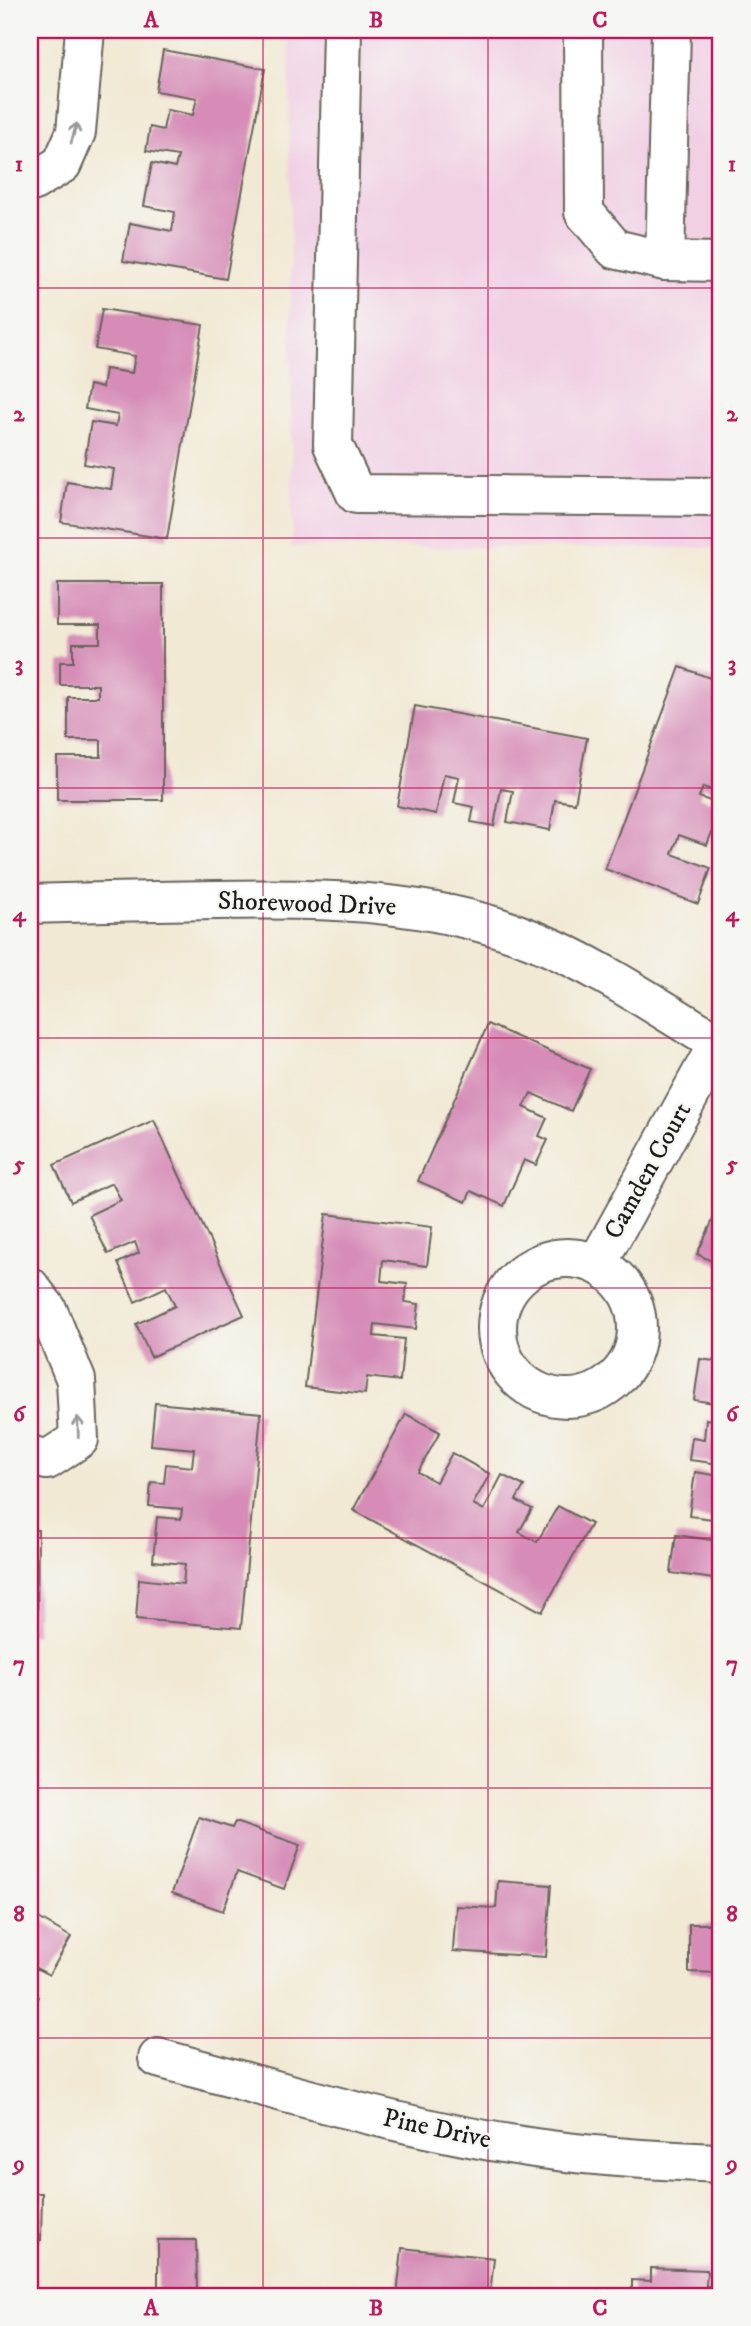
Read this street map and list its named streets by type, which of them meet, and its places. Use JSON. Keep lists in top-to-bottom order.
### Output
{
  "streets": {
    "street": ["Shorewood Drive", "Camden Court", "Pine Drive"]
  },
  "crossings": [
    ["Shorewood Drive", "Camden Court"]
  ],
  "grid": {
    "columns": ["A", "B", "C"],
    "rows": [
      "1",
      "2",
      "3",
      "4",
      "5",
      "6",
      "7",
      "8",
      "9"
    ]
  }
}
